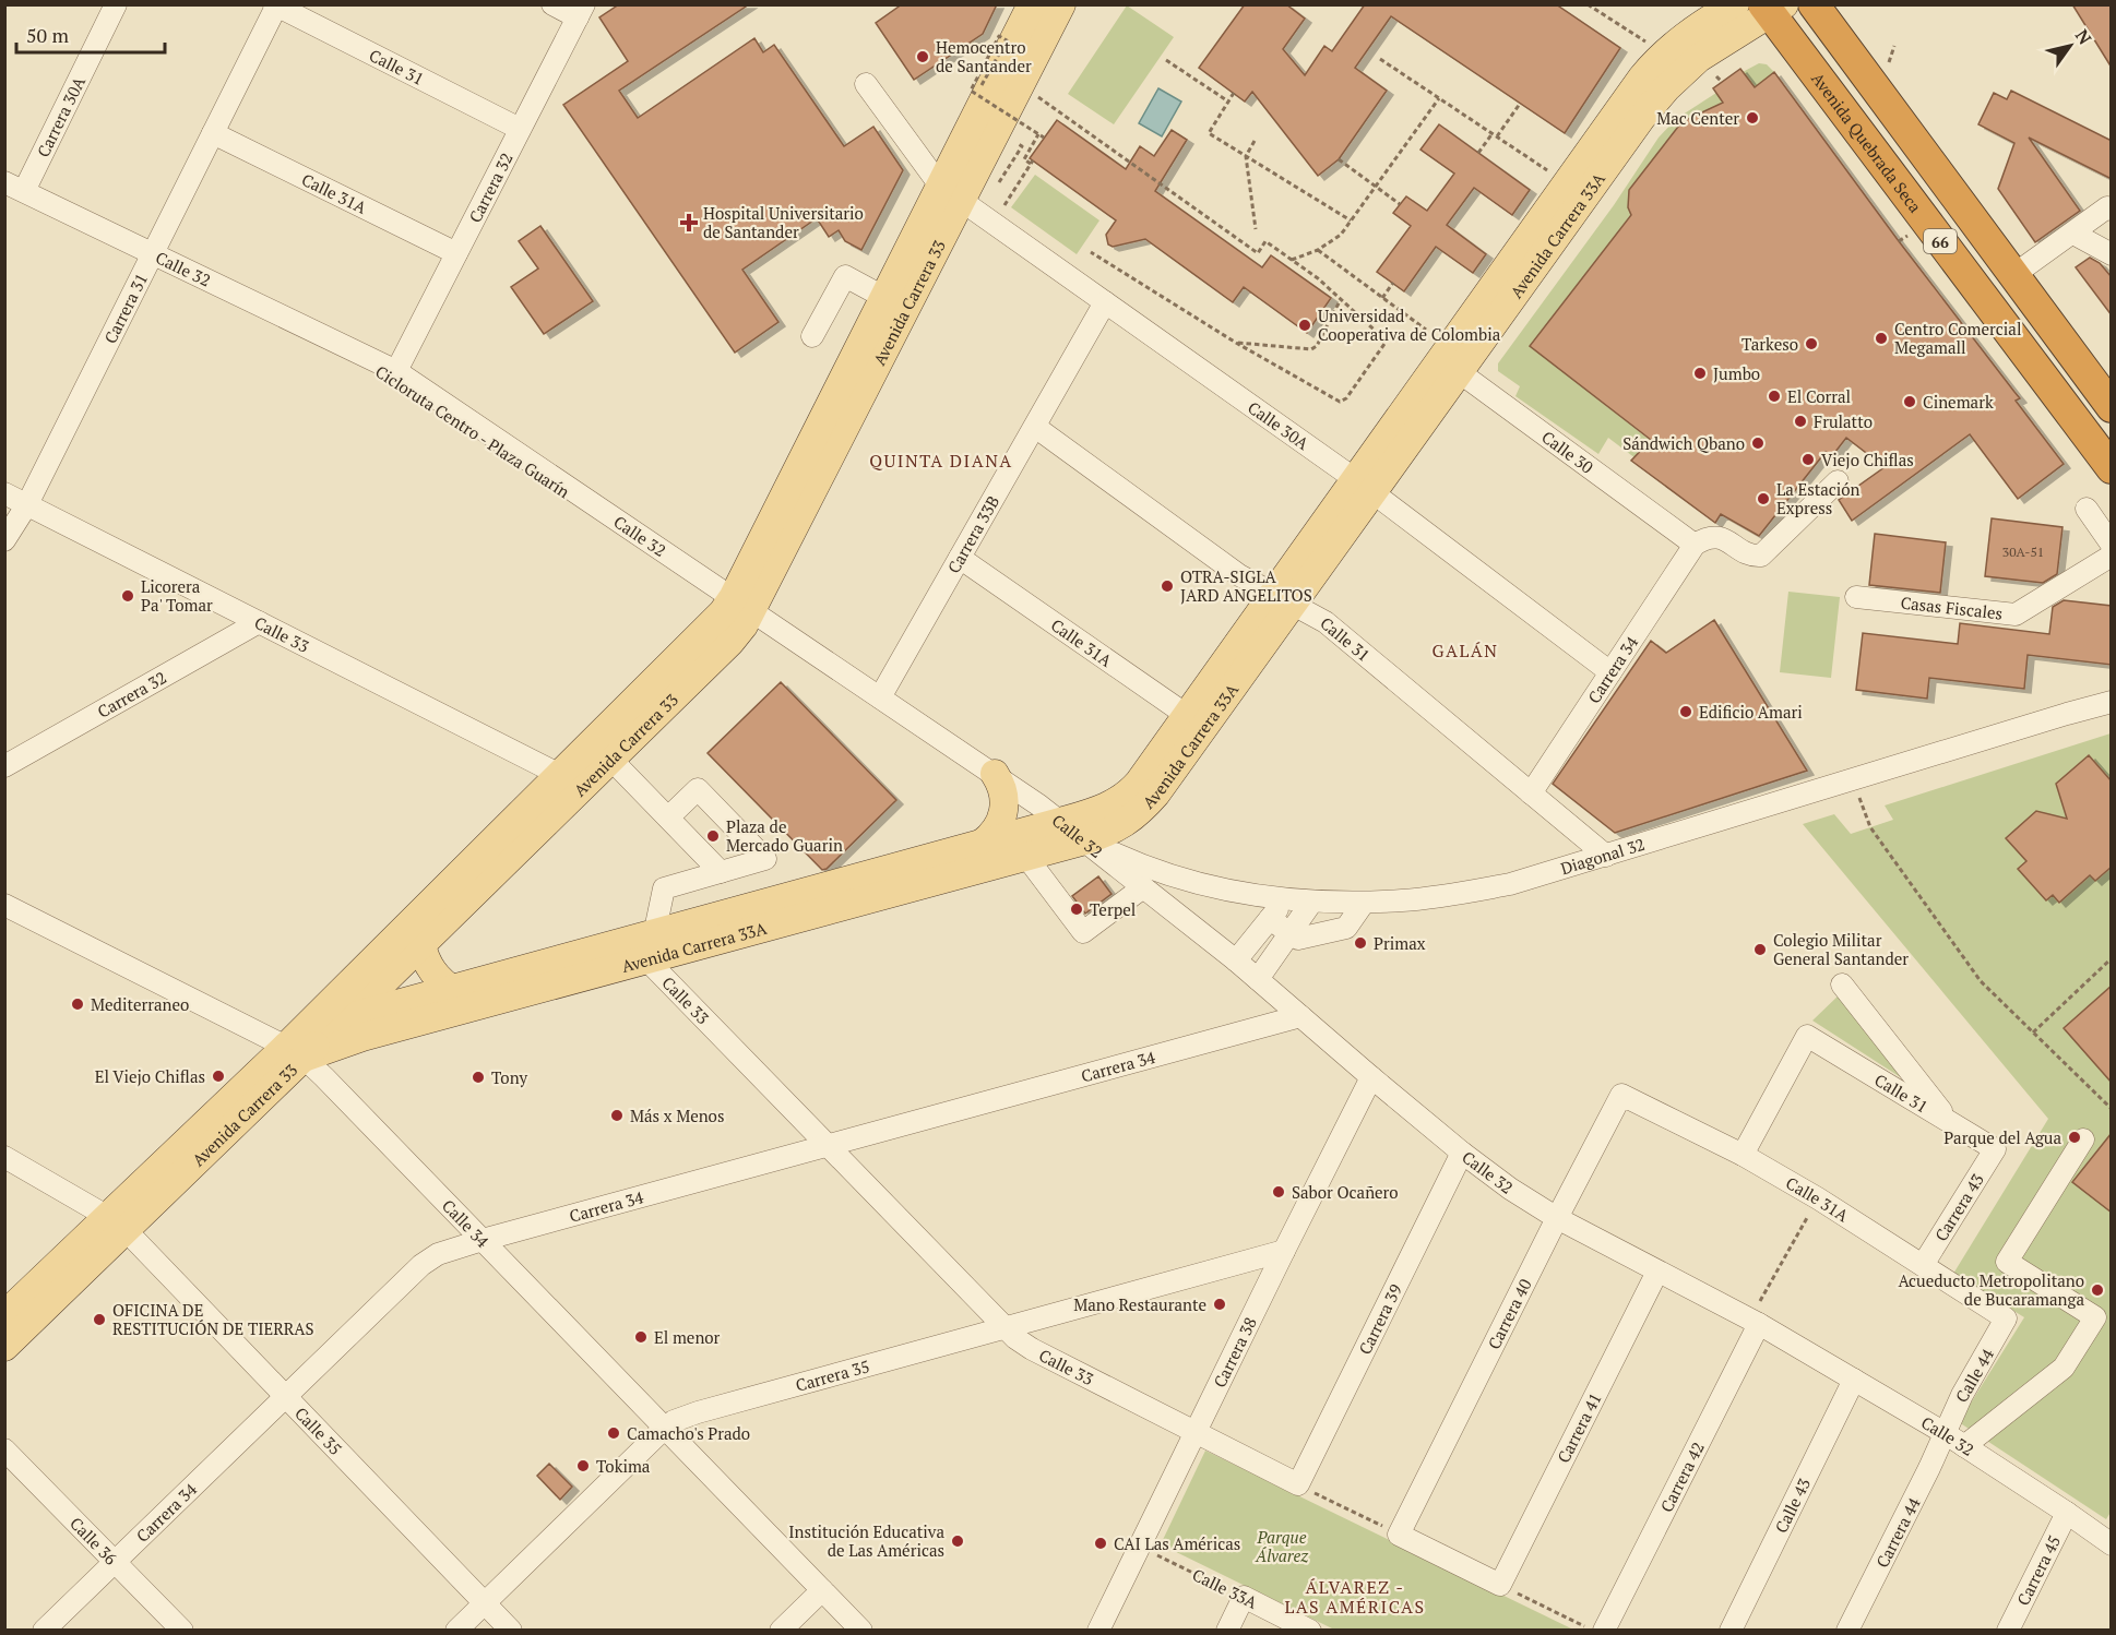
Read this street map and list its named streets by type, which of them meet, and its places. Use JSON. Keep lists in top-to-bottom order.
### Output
{
  "streets": {
    "highway": ["Avenida Quebrada Seca", "66"],
    "main road": ["Avenida Carrera 33A", "Avenida Carrera 33"],
    "street": [
      "Calle 31",
      "Carrera 30A",
      "Carrera 32",
      "Calle 31A",
      "Calle 32",
      "Carrera 31",
      "Calle 30A",
      "Calle 30",
      "Carrera 33B",
      "Casas Fiscales",
      "Calle 33",
      "Carrera 34",
      "Diagonal 32",
      "Carrera 43",
      "Calle 34",
      "Carrera 40",
      "Carrera 39",
      "Carrera 38",
      "Carrera 35",
      "Calle 44",
      "Carrera 41",
      "Calle 35",
      "Carrera 42",
      "Calle 43",
      "Carrera 44",
      "Calle 36",
      "Carrera 45",
      "Calle 33A"
    ]
  },
  "crossings": [
    ["Calle 31", "Carrera 32"],
    ["Calle 31", "Calle 31A"],
    ["Calle 31", "Avenida Carrera 33A"],
    ["Calle 31", "Carrera 31"],
    ["Calle 31", "Carrera 33B"],
    ["Calle 31", "Carrera 34"],
    ["Calle 31", "Diagonal 32"],
    ["Calle 31", "Carrera 43"],
    ["Carrera 30A", "Calle 32"],
    ["Avenida Quebrada Seca", "Avenida Carrera 33A"],
    ["Carrera 32", "Calle 31A"],
    ["Carrera 32", "Calle 32"],
    ["Carrera 32", "Calle 33"],
    ["Calle 31A", "Avenida Carrera 33A"],
    ["Calle 31A", "Carrera 31"],
    ["Calle 31A", "Carrera 33B"],
    ["Calle 31A", "Carrera 43"],
    ["Calle 31A", "Carrera 40"],
    ["Calle 31A", "Calle 44"],
    ["Avenida Carrera 33A", "Calle 32"],
    ["Avenida Carrera 33A", "Avenida Carrera 33"],
    ["Avenida Carrera 33A", "Calle 30A"],
    ["Avenida Carrera 33A", "Calle 30"],
    ["Avenida Carrera 33A", "Calle 33"],
    ["Avenida Carrera 33A", "Diagonal 32"],
    ["Avenida Carrera 33A", "Calle 34"],
    ["Calle 32", "Avenida Carrera 33"],
    ["Calle 32", "Carrera 31"],
    ["Calle 32", "Carrera 33B"],
    ["Calle 32", "Carrera 34"],
    ["Calle 32", "Diagonal 32"],
    ["Calle 32", "Carrera 40"],
    ["Calle 32", "Carrera 39"],
    ["Calle 32", "Carrera 38"],
    ["Calle 32", "Calle 44"],
    ["Calle 32", "Carrera 41"],
    ["Calle 32", "Carrera 42"],
    ["Calle 32", "Calle 43"],
    ["Calle 32", "Carrera 44"],
    ["Calle 32", "Carrera 45"],
    ["Avenida Carrera 33", "Calle 30A"],
    ["Avenida Carrera 33", "Calle 33"],
    ["Avenida Carrera 33", "Calle 34"],
    ["Avenida Carrera 33", "Calle 35"],
    ["Carrera 31", "Calle 33"],
    ["Calle 30A", "Carrera 33B"],
    ["Calle 30A", "Carrera 34"],
    ["Calle 30", "Carrera 34"],
    ["Calle 33", "Carrera 34"],
    ["Calle 33", "Carrera 39"],
    ["Calle 33", "Carrera 38"],
    ["Calle 33", "Carrera 35"],
    ["Carrera 34", "Calle 34"],
    ["Carrera 34", "Calle 35"],
    ["Carrera 34", "Calle 36"],
    ["Calle 34", "Carrera 35"],
    ["Carrera 38", "Carrera 35"],
    ["Carrera 38", "Calle 33A"],
    ["Carrera 35", "Calle 35"],
    ["Calle 44", "Carrera 44"]
  ],
  "districts": ["QUINTA DIANA", "GALÁN", "ÁLVAREZ - LAS AMÉRICAS"],
  "parks": ["Parque Álvarez"],
  "places": {
    "other": [
      "Hemocentro de Santander",
      "Mac Center",
      "Universidad Cooperativa de Colombia",
      "Centro Comercial Megamall",
      "Tarkeso",
      "Jumbo",
      "El Corral",
      "Cinemark",
      "Frulatto",
      "Sándwich Qbano",
      "Viejo Chiflas",
      "La Estación Express",
      "OTRA-SIGLA JARD ANGELITOS",
      "Licorera Pa' Tomar",
      "Edificio Amari",
      "Plaza de Mercado Guarin",
      "Terpel",
      "Primax",
      "Colegio Militar General Santander",
      "Mediterraneo",
      "El Viejo Chiflas",
      "Tony",
      "Más x Menos",
      "Parque del Agua",
      "Sabor Ocañero",
      "Acueducto Metropolitano de Bucaramanga",
      "Mano Restaurante",
      "OFICINA DE RESTITUCIÓN DE TIERRAS",
      "El menor",
      "Camacho's Prado",
      "Tokima",
      "Institución Educativa de Las Américas",
      "CAI Las Américas"
    ],
    "health": ["Hospital Universitario de Santander"]
  },
  "house_numbers": ["30A-51"],
  "scale_bar": "50 m",
  "north": "top right"
}
